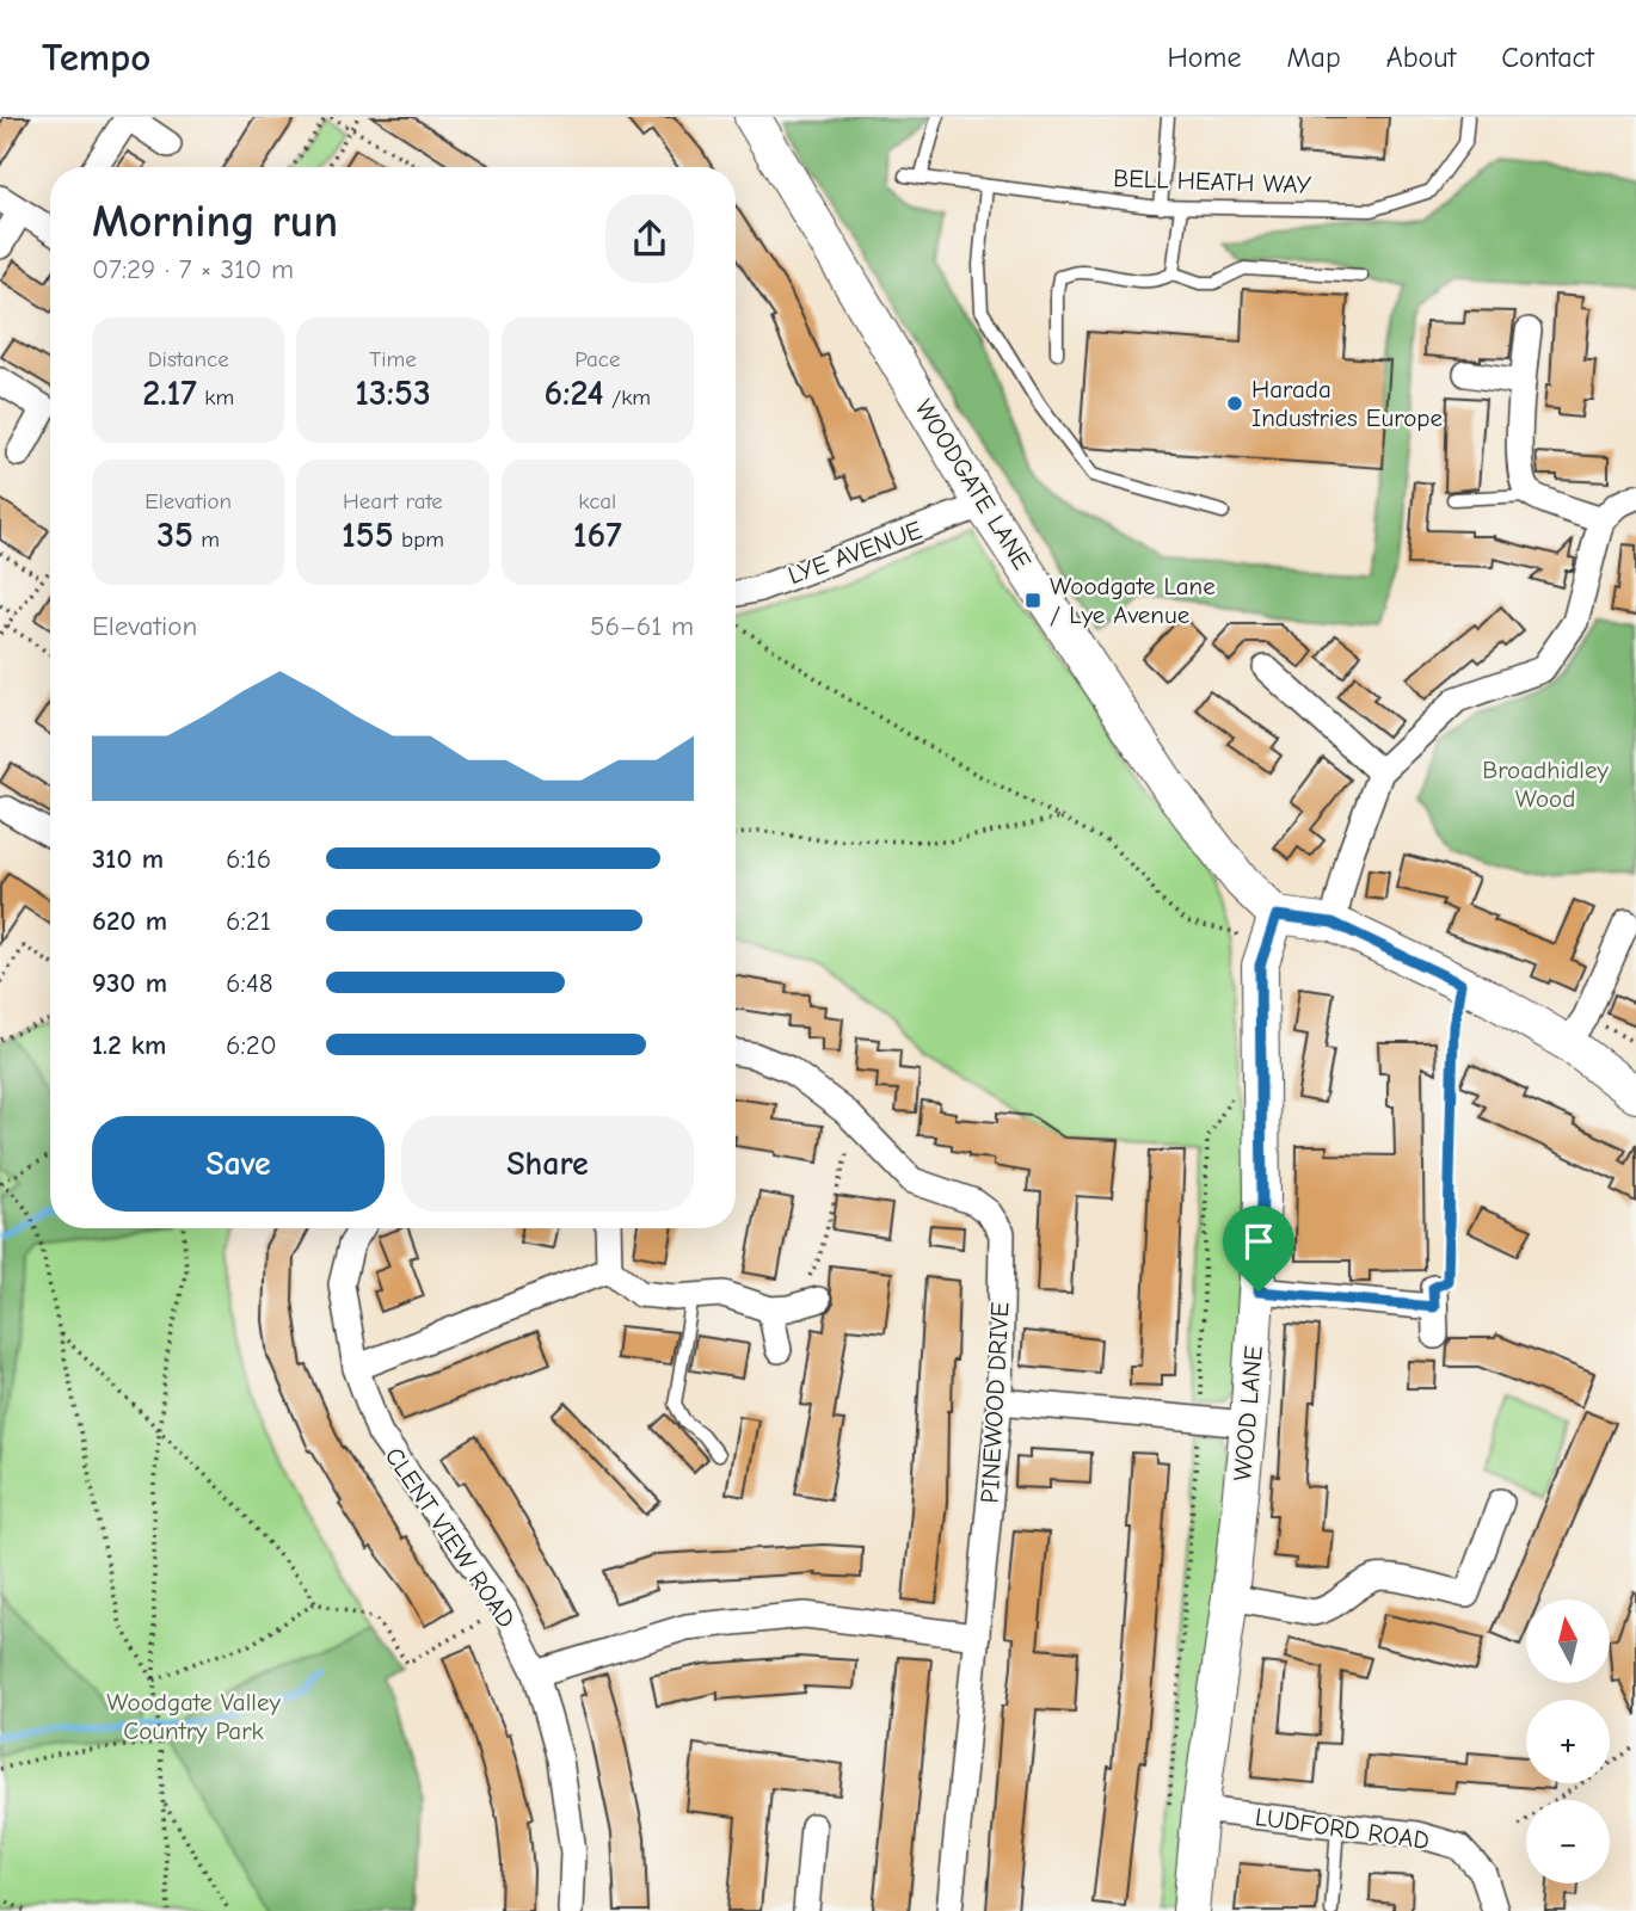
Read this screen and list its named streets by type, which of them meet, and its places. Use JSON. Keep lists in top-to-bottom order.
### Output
{
  "streets": {
    "street": [
      "WOODGATE LANE",
      "LYE AVENUE",
      "PINEWOOD DRIVE",
      "WOOD LANE",
      "CLENT VIEW ROAD",
      "LUDFORD ROAD"
    ],
    "lane": ["BELL HEATH WAY"]
  },
  "crossings": [
    ["WOODGATE LANE", "LYE AVENUE"],
    ["WOODGATE LANE", "WOOD LANE"],
    ["WOOD LANE", "LUDFORD ROAD"]
  ],
  "parks": ["Broadhidley Wood", "Woodgate Valley Country Park"],
  "places": {
    "other": ["Harada Industries Europe"],
    "transit": ["Woodgate Lane / Lye Avenue"]
  },
  "north": "top",
  "page": {
    "header": "Tempo",
    "nav": [
      "Home",
      "Map",
      "About",
      "Contact"
    ],
    "heading": ["Morning run", "07:29 · 7 × 310 m"],
    "stats": [
      ["Distance", "2.17 km"],
      ["Time", "13:53"],
      ["Pace", "6:24 /km"],
      ["Elevation", "35 m"],
      ["Heart rate", "155 bpm"],
      ["kcal", "167"]
    ],
    "chart": ["Elevation", "56–61 m"],
    "list": [
      {
        "name": "310 m",
        "note": "6:16"
      },
      {
        "name": "620 m",
        "note": "6:21"
      },
      {
        "name": "930 m",
        "note": "6:48"
      },
      {
        "name": "1.2 km",
        "note": "6:20"
      }
    ],
    "buttons": ["Save", "Share"],
    "map_buttons": ["+", "−"]
  }
}
